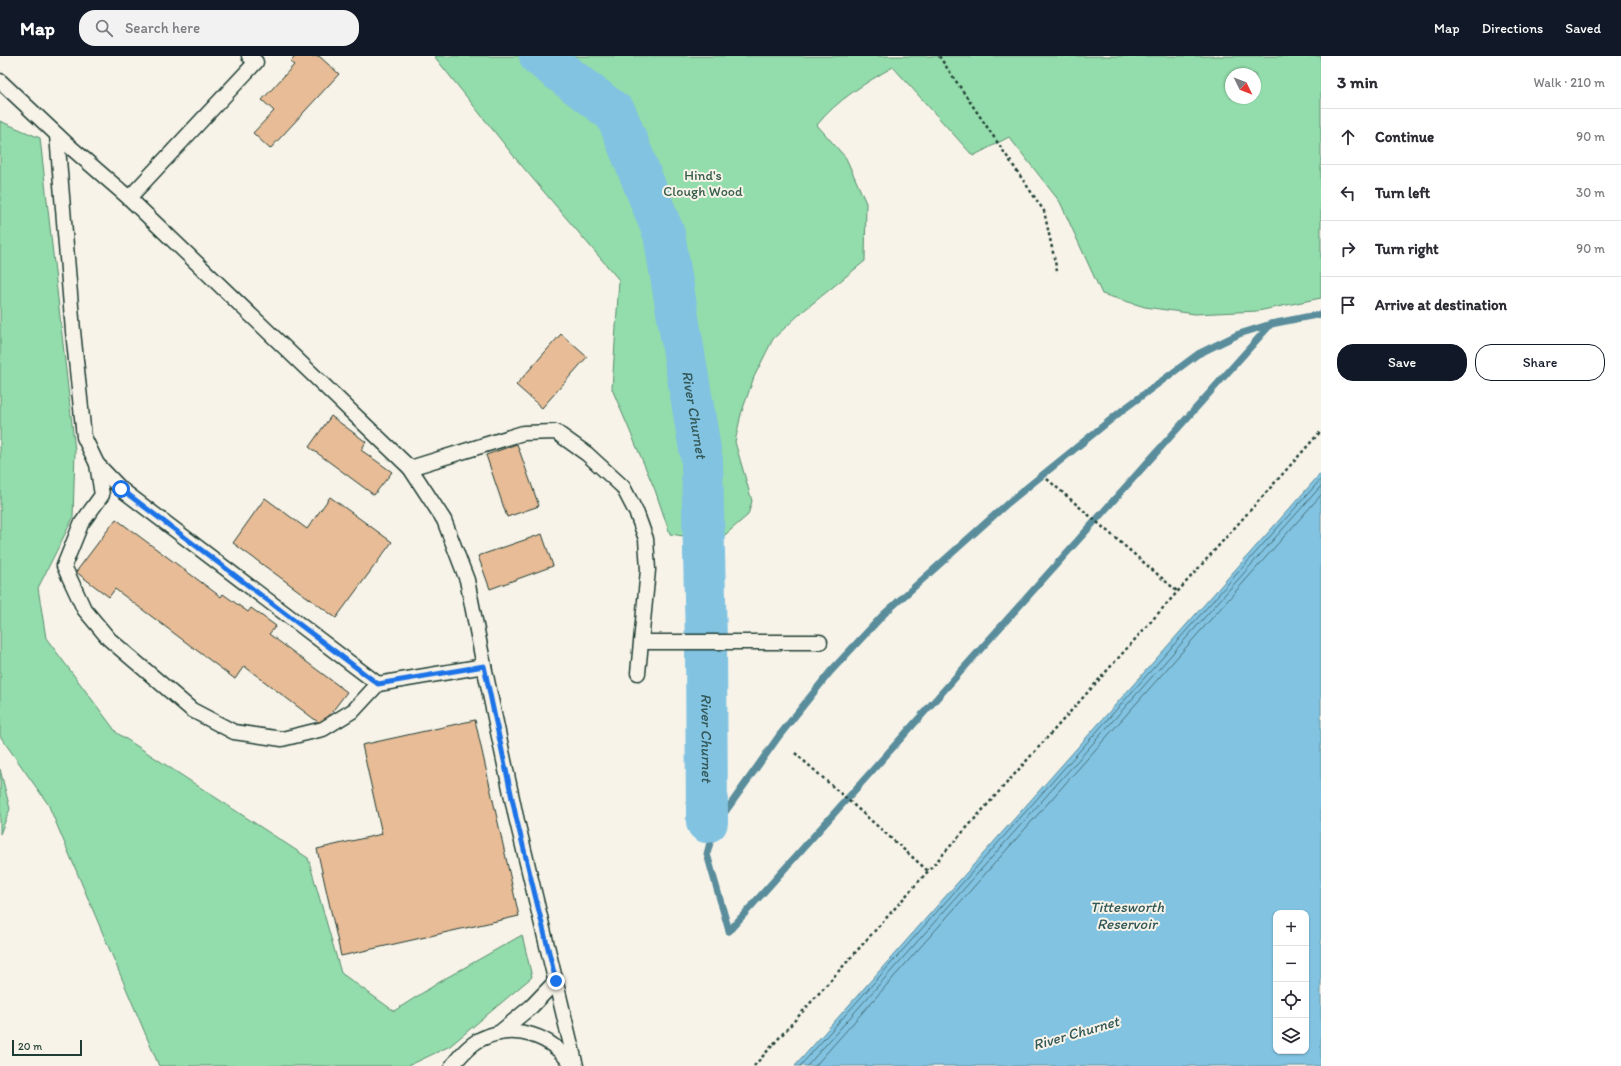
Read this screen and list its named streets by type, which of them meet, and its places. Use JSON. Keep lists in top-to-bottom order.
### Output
{
  "water": ["River Churnet", "Tittesworth Reservoir"],
  "parks": ["Hind's Clough Wood"],
  "scale_bar": "20 m",
  "north": "bottom right",
  "page": {
    "header": "Map",
    "search": "Search here",
    "nav": ["Map", "Directions", "Saved"],
    "heading": ["3 min", "Walk · 210 m"],
    "list": [
      ["Continue", "90 m"],
      ["Turn left", "30 m"],
      ["Turn right", "90 m"],
      "Arrive at destination"
    ],
    "buttons": ["Save", "Share"],
    "map_buttons": ["+", "−"],
    "scale": "20 m"
  }
}
